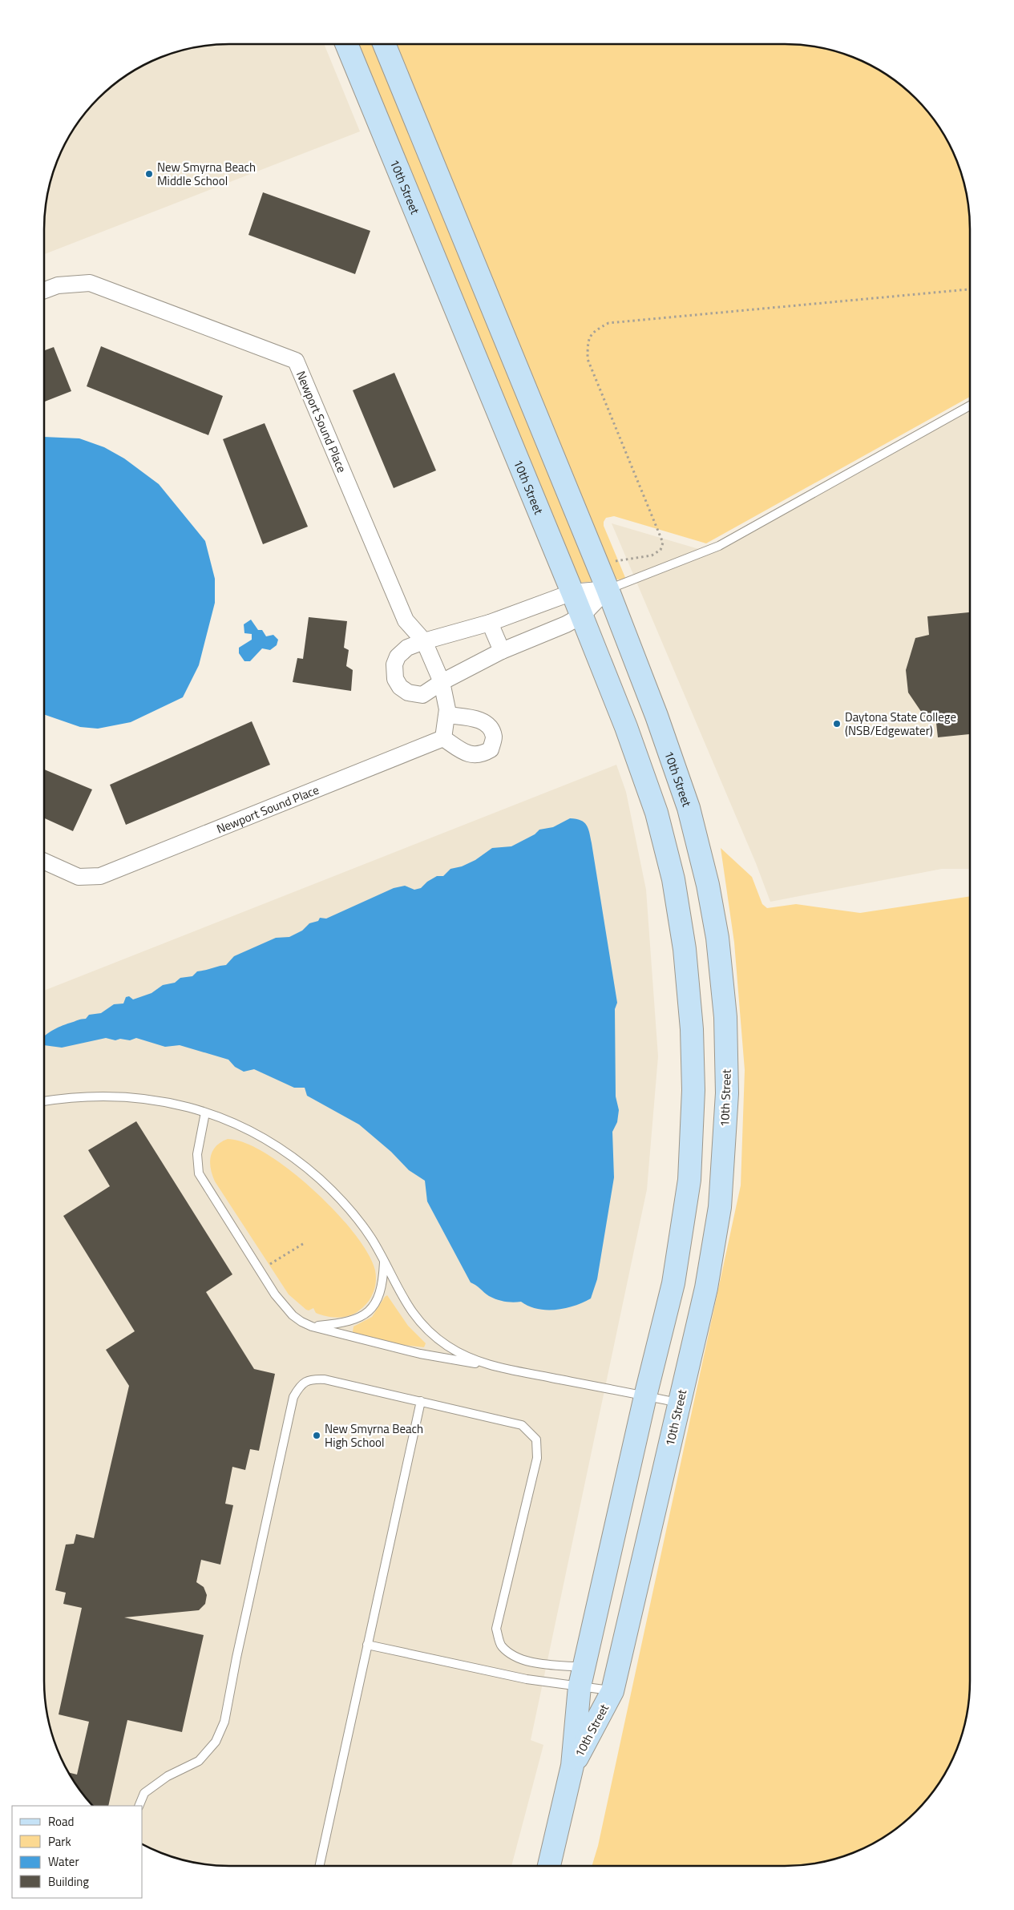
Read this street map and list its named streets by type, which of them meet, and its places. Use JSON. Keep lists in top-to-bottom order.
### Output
{
  "streets": {
    "street": ["10th Street", "Newport Sound Place"]
  },
  "places": ["New Smyrna Beach Middle School", "Daytona State College (NSB/Edgewater)", "New Smyrna Beach High School"],
  "legend": [
    "Road",
    "Park",
    "Water",
    "Building"
  ]
}
